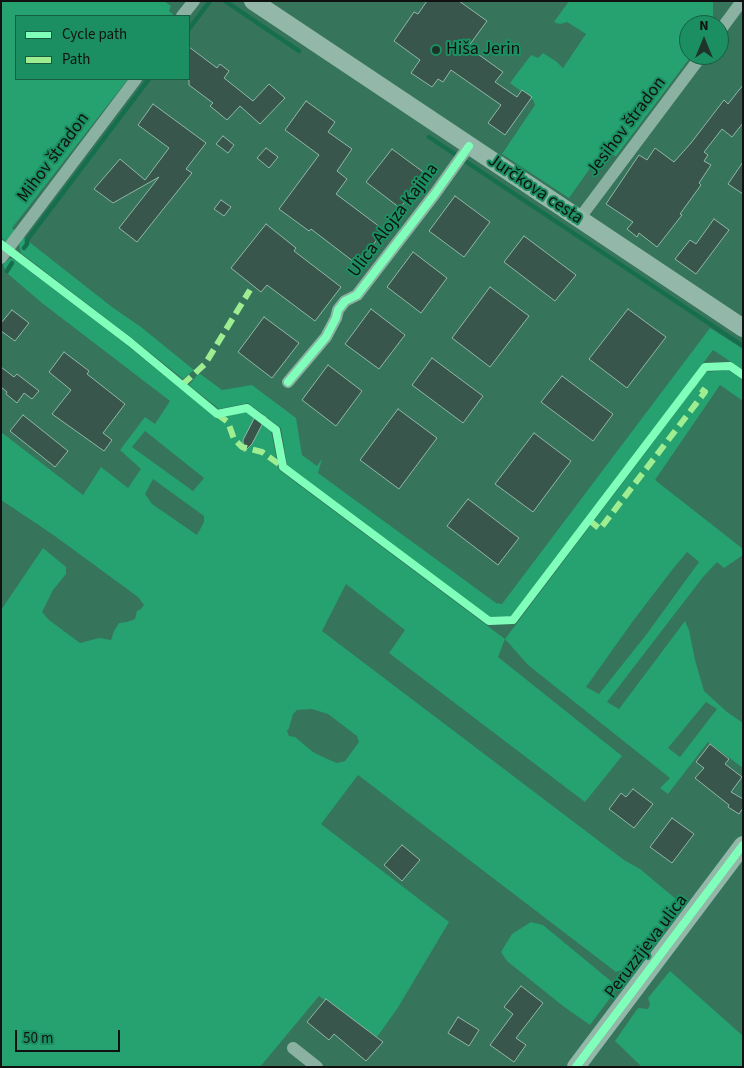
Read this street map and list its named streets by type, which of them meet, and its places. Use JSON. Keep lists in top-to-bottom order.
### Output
{
  "streets": {
    "main road": ["Jurčkova cesta", "Peruzzijeva ulica"],
    "street": ["Jesihov štradon", "Mihov štradon", "Ulica Alojza Kajina"]
  },
  "crossings": [
    ["Jesihov štradon", "Jurčkova cesta"],
    ["Jurčkova cesta", "Ulica Alojza Kajina"]
  ],
  "places": ["Hiša Jerin"],
  "legend": ["Cycle path", "Path"],
  "scale_bar": "50 m",
  "north": "top"
}
